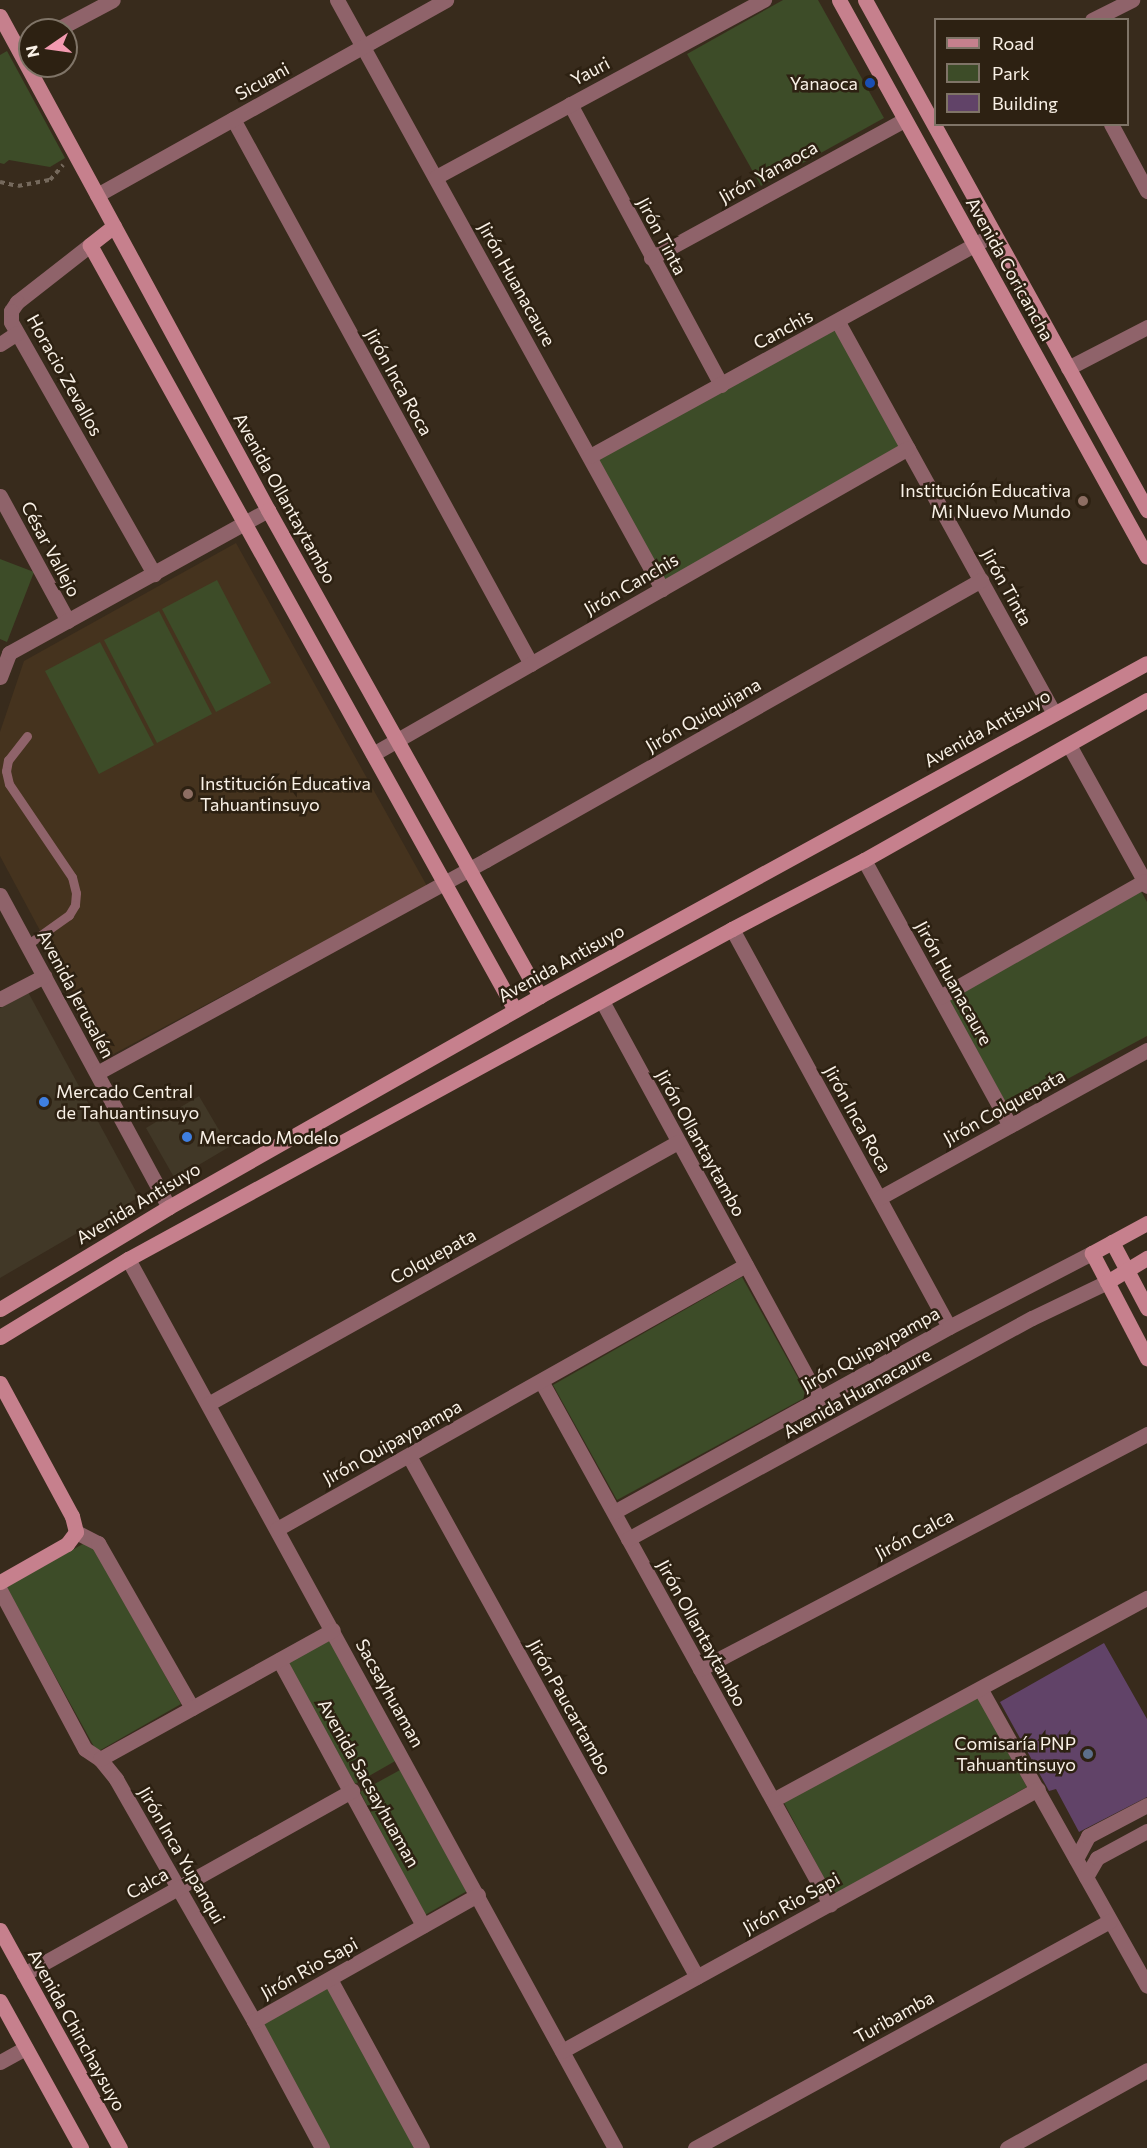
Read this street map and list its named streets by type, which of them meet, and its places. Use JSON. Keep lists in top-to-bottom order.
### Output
{
  "streets": {
    "street": [
      "Yauri",
      "Sicuani",
      "Jirón Yanaoca",
      "Jirón Tinta",
      "Avenida Coricancha",
      "Jirón Huanacaure",
      "Canchis",
      "Horacio Zevallos",
      "Jirón Inca Roca",
      "Avenida Ollantaytambo",
      "César Vallejo",
      "Jirón Canchis",
      "Jirón Quiquijana",
      "Avenida Antisuyo",
      "Avenida Jerusalén",
      "Jirón Colquepata",
      "Jirón Ollantaytambo",
      "Colquepata",
      "Jirón Quipaypampa",
      "Avenida Huanacaure",
      "Jirón Calca",
      "Sacsayhuaman",
      "Jirón Paucartambo",
      "Avenida Sacsayhuaman",
      "Jirón Inca Yupanqui",
      "Calca",
      "Jirón Rio Sapi",
      "Turibamba",
      "Avenida Chinchaysuyo"
    ]
  },
  "crossings": [
    ["Yauri", "Jirón Tinta"],
    ["Yauri", "Jirón Huanacaure"],
    ["Sicuani", "Jirón Huanacaure"],
    ["Sicuani", "Jirón Inca Roca"],
    ["Sicuani", "Avenida Ollantaytambo"],
    ["Jirón Yanaoca", "Jirón Tinta"],
    ["Jirón Yanaoca", "Avenida Coricancha"],
    ["Jirón Tinta", "Canchis"],
    ["Jirón Tinta", "Jirón Canchis"],
    ["Jirón Tinta", "Jirón Quiquijana"],
    ["Jirón Tinta", "Avenida Antisuyo"],
    ["Avenida Coricancha", "Canchis"],
    ["Jirón Huanacaure", "Canchis"],
    ["Jirón Huanacaure", "Jirón Canchis"],
    ["Jirón Huanacaure", "Jirón Colquepata"],
    ["Horacio Zevallos", "Avenida Ollantaytambo"],
    ["Jirón Inca Roca", "Jirón Canchis"],
    ["Jirón Inca Roca", "Jirón Colquepata"],
    ["Jirón Inca Roca", "Jirón Quipaypampa"],
    ["Avenida Ollantaytambo", "Jirón Canchis"],
    ["Avenida Ollantaytambo", "Jirón Quiquijana"],
    ["Avenida Ollantaytambo", "Avenida Antisuyo"],
    ["Jirón Quiquijana", "Avenida Jerusalén"],
    ["Avenida Antisuyo", "Avenida Jerusalén"],
    ["Jirón Ollantaytambo", "Colquepata"],
    ["Jirón Ollantaytambo", "Jirón Quipaypampa"],
    ["Jirón Ollantaytambo", "Avenida Huanacaure"],
    ["Jirón Ollantaytambo", "Jirón Calca"],
    ["Jirón Ollantaytambo", "Jirón Rio Sapi"],
    ["Colquepata", "Sacsayhuaman"],
    ["Jirón Quipaypampa", "Sacsayhuaman"],
    ["Jirón Quipaypampa", "Jirón Paucartambo"],
    ["Sacsayhuaman", "Jirón Rio Sapi"],
    ["Jirón Paucartambo", "Jirón Rio Sapi"],
    ["Avenida Sacsayhuaman", "Calca"],
    ["Avenida Sacsayhuaman", "Jirón Rio Sapi"],
    ["Jirón Inca Yupanqui", "Calca"],
    ["Jirón Inca Yupanqui", "Jirón Rio Sapi"],
    ["Calca", "Avenida Chinchaysuyo"]
  ],
  "places": [
    "Yanaoca",
    "Institución Educativa Mi Nuevo Mundo",
    "Institución Educativa Tahuantinsuyo",
    "Mercado Central de Tahuantinsuyo",
    "Mercado Modelo",
    "Comisaría PNP Tahuantinsuyo"
  ],
  "legend": ["Road", "Park", "Building"],
  "north": "left"
}
